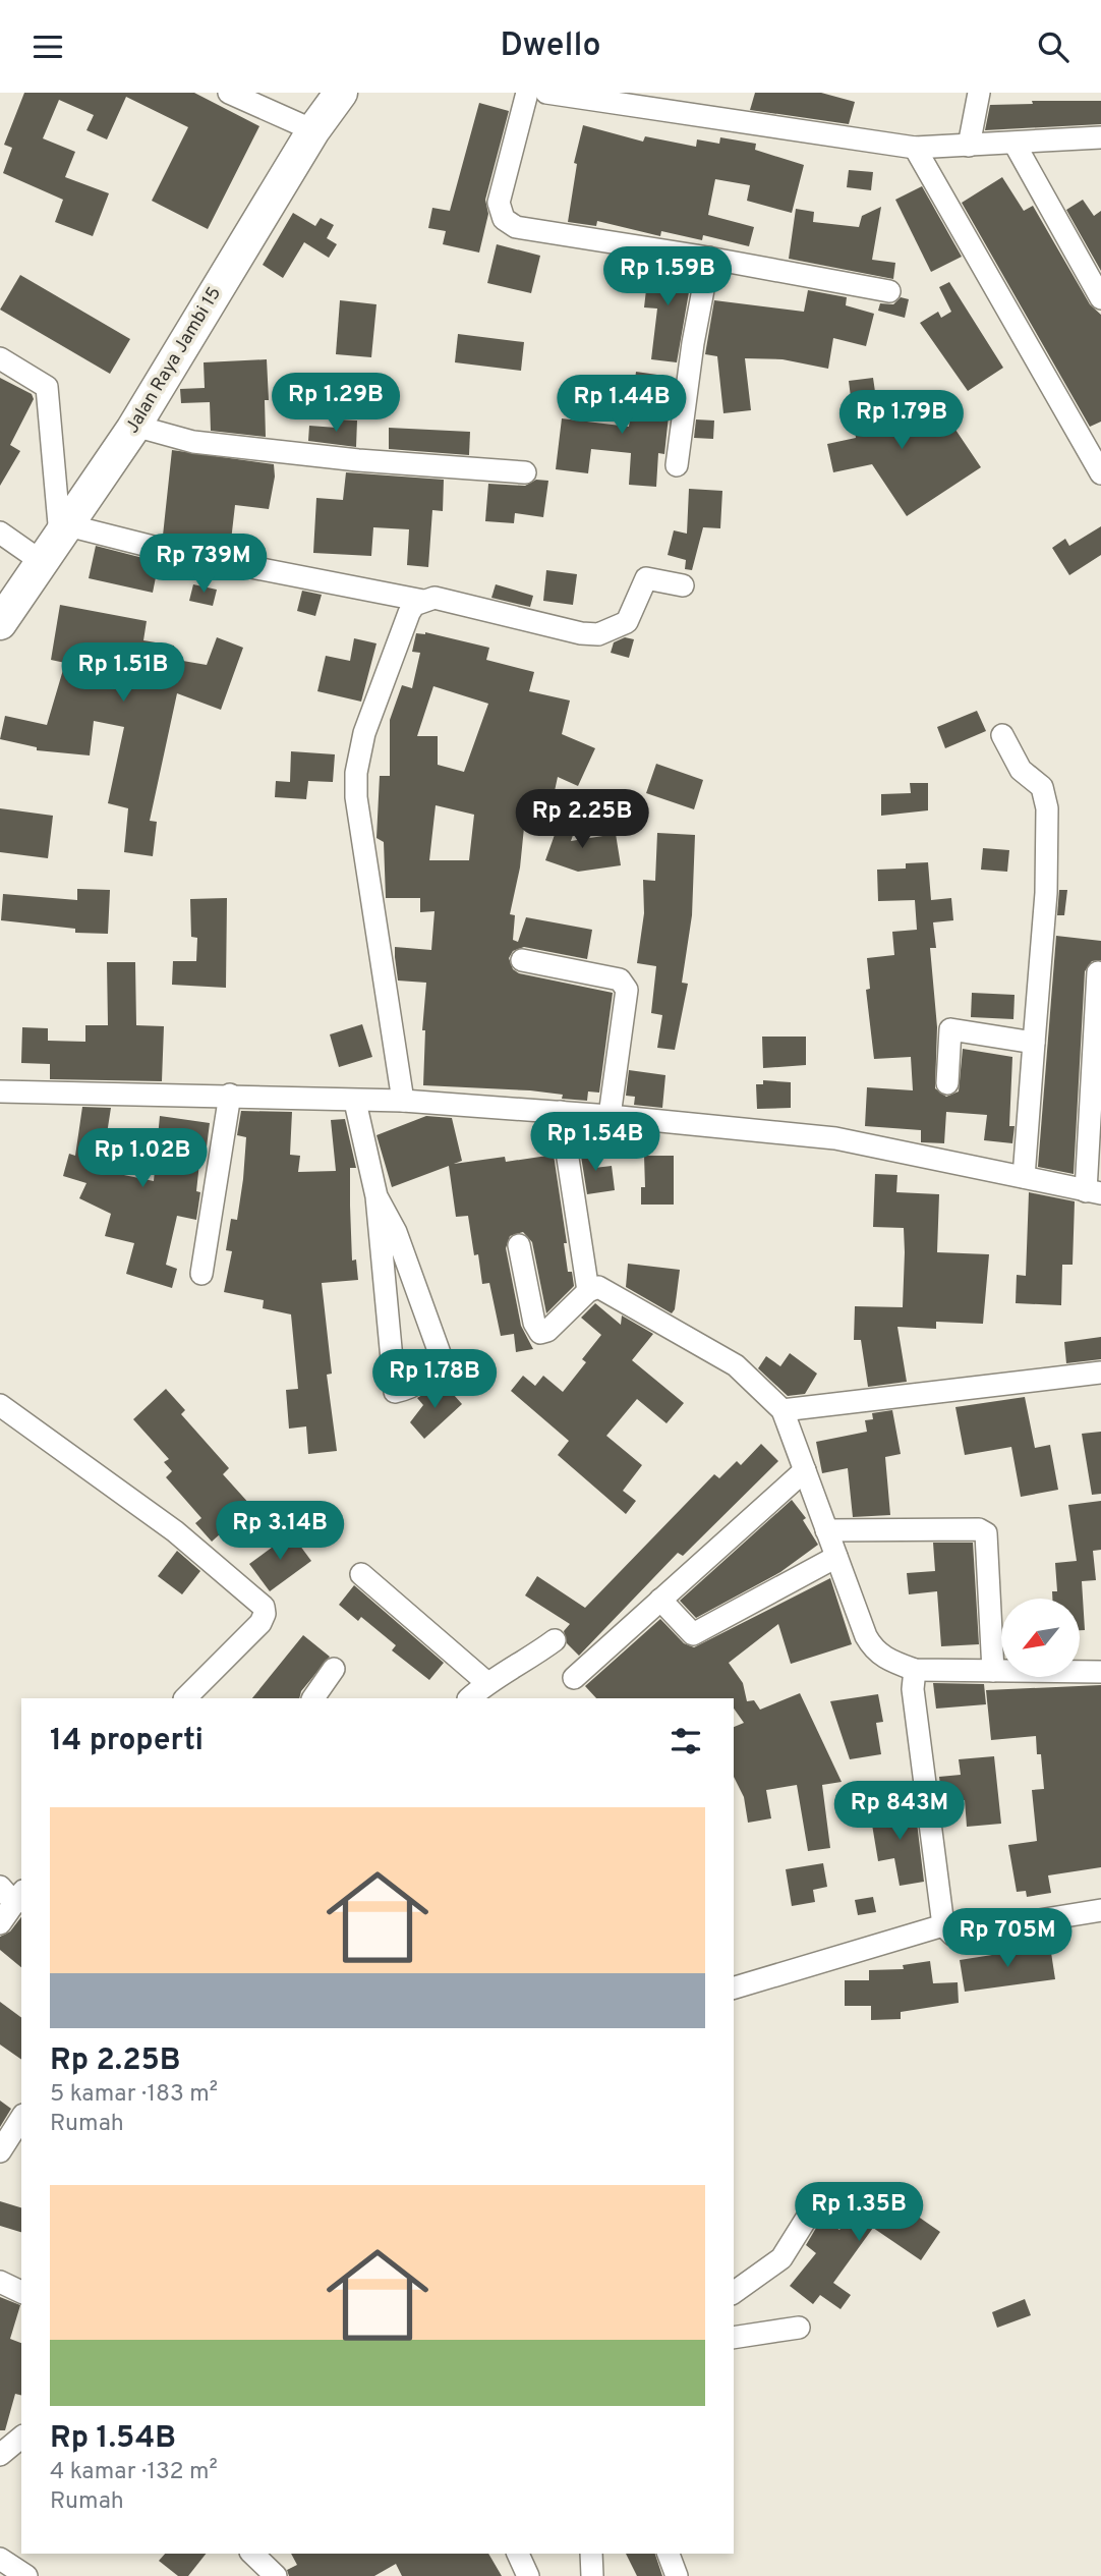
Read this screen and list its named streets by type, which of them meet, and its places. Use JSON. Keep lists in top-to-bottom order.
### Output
{
  "streets": {
    "highway": ["Jalan Raya Jambi 15"]
  },
  "north": "bottom left",
  "page": {
    "header": "Dwello",
    "price": [
      "Rp 1.59B",
      "Rp 1.29B",
      "Rp 1.44B",
      "Rp 1.79B",
      "Rp 739M",
      "Rp 1.51B",
      "Rp 2.25B",
      "Rp 1.54B",
      "Rp 1.02B",
      "Rp 1.78B",
      "Rp 3.14B",
      "Rp 843M",
      "Rp 705M",
      "Rp 1.35B"
    ],
    "heading": "14 properti",
    "list": [
      {
        "name": "Rp 2.25B",
        "note": "5 kamar · 183 m² · Rumah"
      },
      {
        "name": "Rp 1.54B",
        "note": "4 kamar · 132 m² · Rumah"
      }
    ]
  }
}
